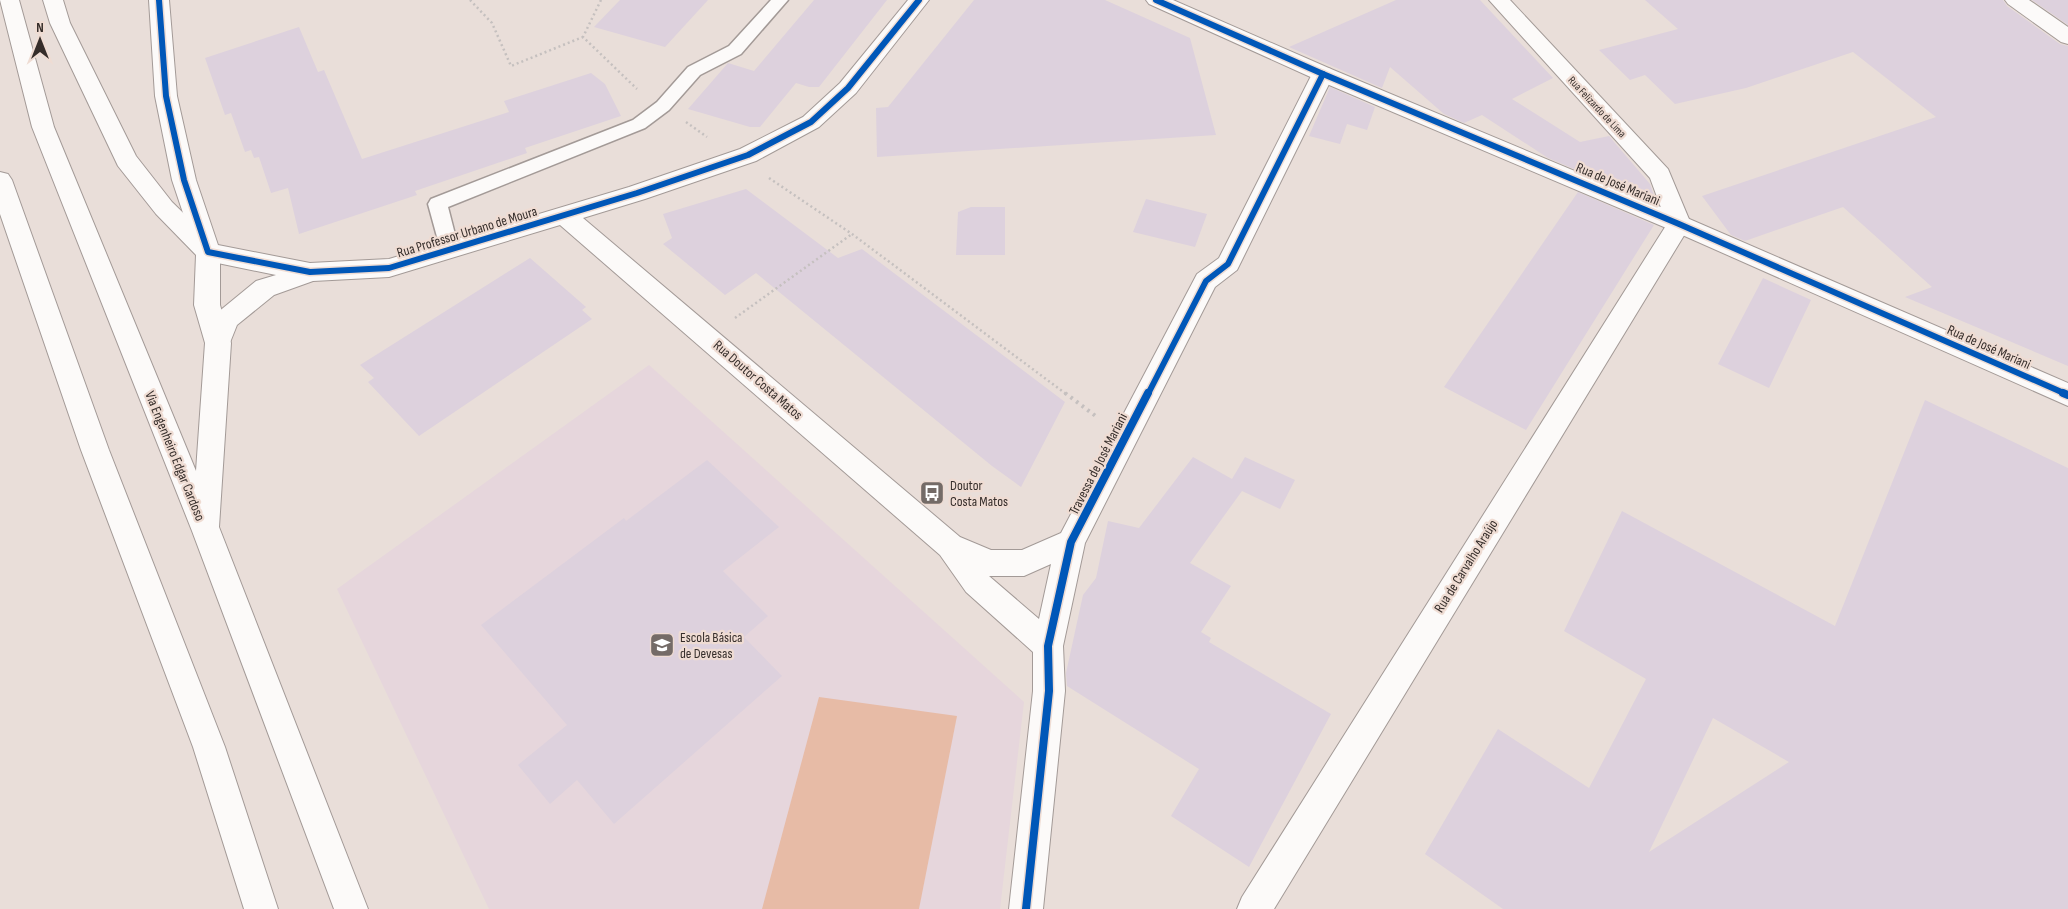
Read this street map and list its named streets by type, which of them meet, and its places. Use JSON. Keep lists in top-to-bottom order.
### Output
{
  "streets": {
    "street": [
      "Rua Felizardo de Lima",
      "Rua de José Mariani",
      "Rua Professor Urbano de Moura",
      "Rua Doutor Costa Matos",
      "Via Engenheiro Edgar Cardoso",
      "Travessa de José Mariani",
      "Rua de Carvalho Araújo"
    ]
  },
  "crossings": [
    ["Rua Felizardo de Lima", "Rua de José Mariani"],
    ["Rua Felizardo de Lima", "Rua de Carvalho Araújo"],
    ["Rua de José Mariani", "Travessa de José Mariani"],
    ["Rua de José Mariani", "Rua de Carvalho Araújo"],
    ["Rua Professor Urbano de Moura", "Rua Doutor Costa Matos"],
    ["Rua Doutor Costa Matos", "Travessa de José Mariani"]
  ],
  "places": {
    "bus stop": ["Doutor Costa Matos"],
    "school or university": ["Escola Básica de Devesas"]
  },
  "north": "top"
}
